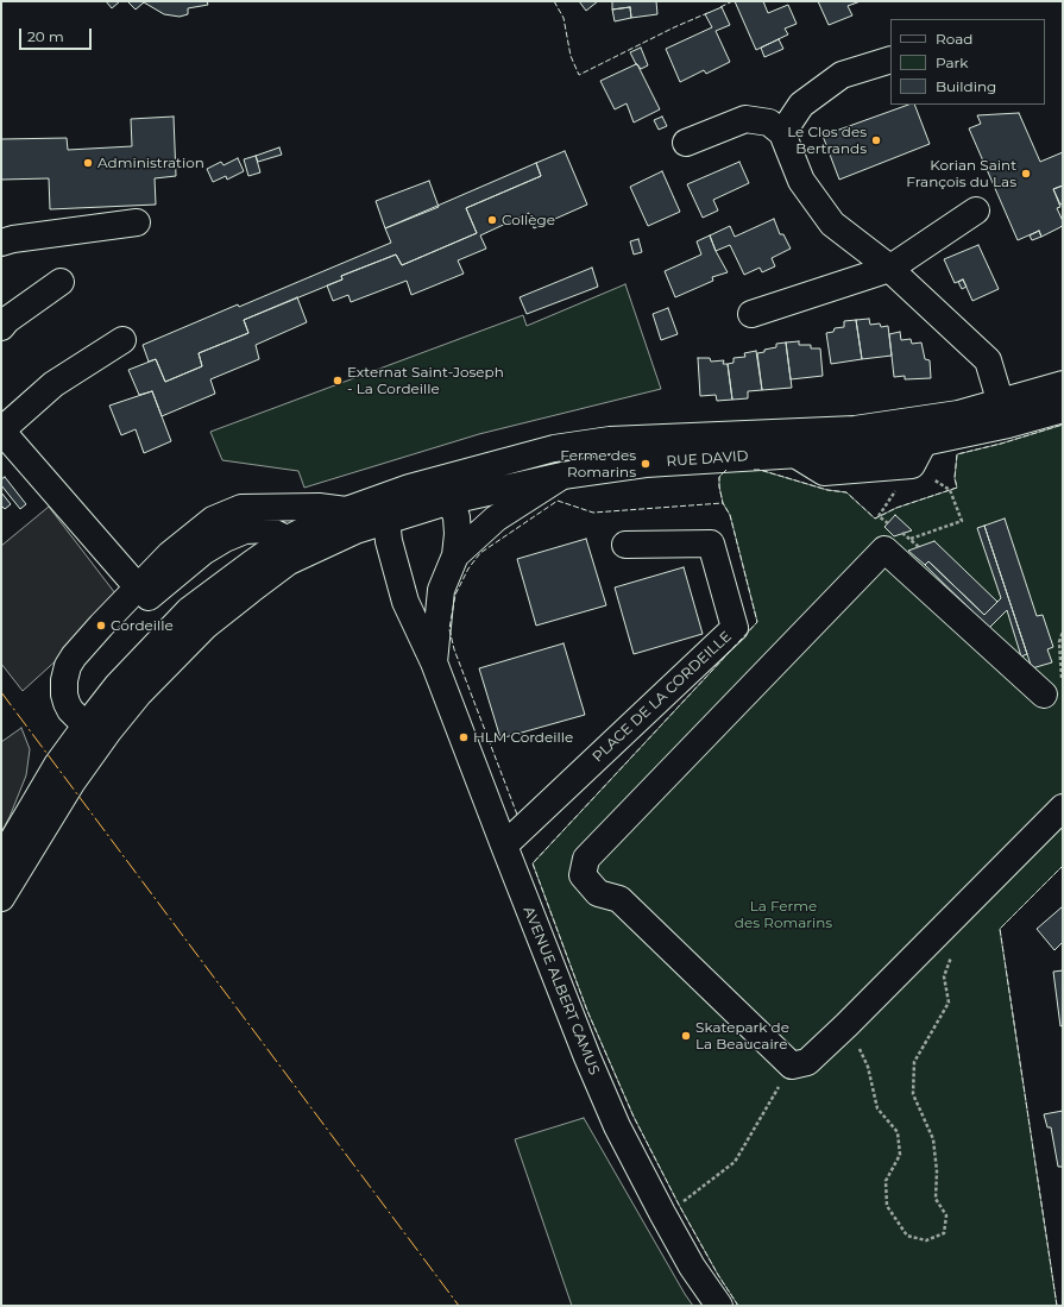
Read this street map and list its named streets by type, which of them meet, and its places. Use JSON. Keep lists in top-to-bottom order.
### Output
{
  "streets": {
    "main road": ["RUE DAVID", "PLACE DE LA CORDEILLE", "AVENUE ALBERT CAMUS"]
  },
  "crossings": [
    ["RUE DAVID", "AVENUE ALBERT CAMUS"],
    ["PLACE DE LA CORDEILLE", "AVENUE ALBERT CAMUS"]
  ],
  "parks": ["La Ferme des Romarins"],
  "places": [
    "Le Clos des Bertrands",
    "Administration",
    "Korian Saint François du Las",
    "Collège",
    "Externat Saint-Joseph - La Cordeille",
    "Ferme des Romarins",
    "Cordeille",
    "HLM Cordeille",
    "Skatepark de La Beaucaire"
  ],
  "legend": ["Road", "Park", "Building"],
  "scale_bar": "20 m"
}
